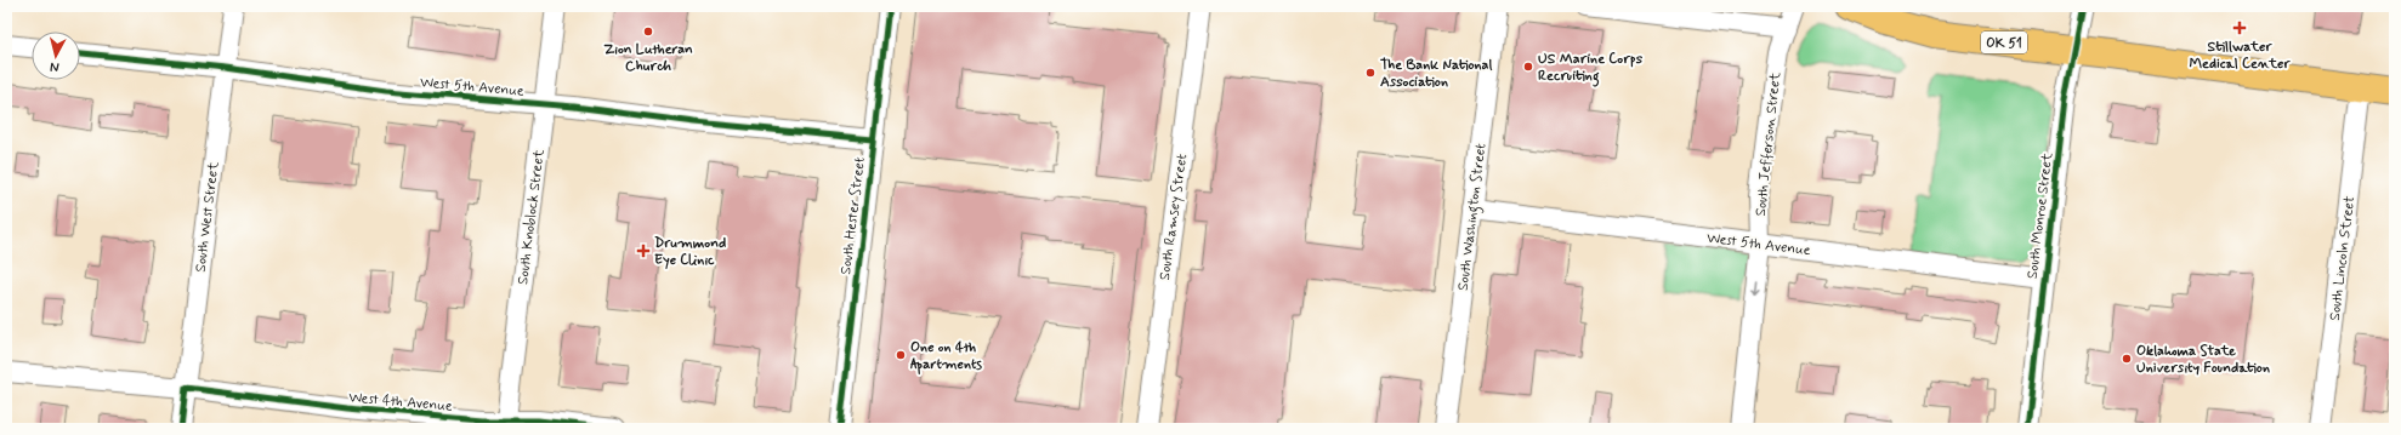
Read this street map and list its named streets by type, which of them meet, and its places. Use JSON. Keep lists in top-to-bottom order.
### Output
{
  "streets": {
    "highway": ["OK 51"],
    "street": [
      "West 5th Avenue",
      "South Jefferson Street",
      "South Hester Street",
      "South Monroe Street",
      "South West Street",
      "South Knoblock Street",
      "South Ramsey Street",
      "South Washington Street",
      "South Lincoln Street",
      "West 4th Avenue"
    ]
  },
  "crossings": [
    ["OK 51", "South Monroe Street"],
    ["OK 51", "South Lincoln Street"],
    ["West 5th Avenue", "South Jefferson Street"],
    ["West 5th Avenue", "South Hester Street"],
    ["West 5th Avenue", "South Monroe Street"],
    ["West 5th Avenue", "South West Street"],
    ["West 5th Avenue", "South Knoblock Street"],
    ["West 5th Avenue", "South Washington Street"],
    ["South West Street", "West 4th Avenue"],
    ["South Knoblock Street", "West 4th Avenue"]
  ],
  "one_way": ["South Jefferson Street"],
  "places": {
    "health": ["Stillwater Medical Center", "Drummond Eye Clinic"],
    "other": [
      "Zion Lutheran Church",
      "US Marine Corps Recruiting",
      "The Bank National Association",
      "One on 4th Apartments",
      "Oklahoma State University Foundation"
    ]
  },
  "north": "bottom"
}
